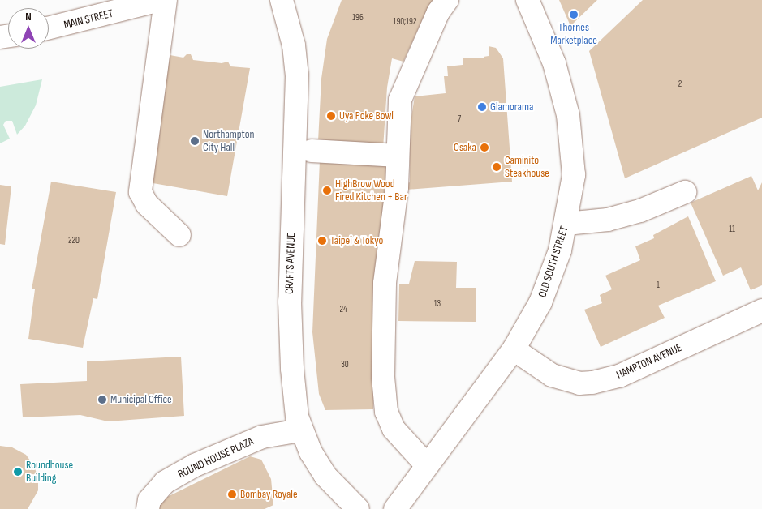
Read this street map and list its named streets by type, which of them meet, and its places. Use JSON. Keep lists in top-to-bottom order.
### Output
{
  "streets": {
    "main road": [
      "MAIN STREET",
      "OLD SOUTH STREET",
      "CRAFTS AVENUE",
      "HAMPTON AVENUE",
      "ROUND HOUSE PLAZA"
    ]
  },
  "crossings": [
    ["OLD SOUTH STREET", "HAMPTON AVENUE"],
    ["CRAFTS AVENUE", "ROUND HOUSE PLAZA"]
  ],
  "places": [
    "Thornes Marketplace",
    "Glamorama",
    "Uya Poke Bowl",
    "Northampton City Hall",
    "Osaka",
    "Caminito Steakhouse",
    "HighBrow Wood Fired Kitchen + Bar",
    "Taipei & Tokyo",
    "Municipal Office",
    "Roundhouse Building",
    "Bombay Royale"
  ],
  "house_numbers": [
    "196",
    "190;192",
    "2",
    "7",
    "11",
    "220",
    "1",
    "13",
    "24",
    "30"
  ],
  "north": "top"
}
